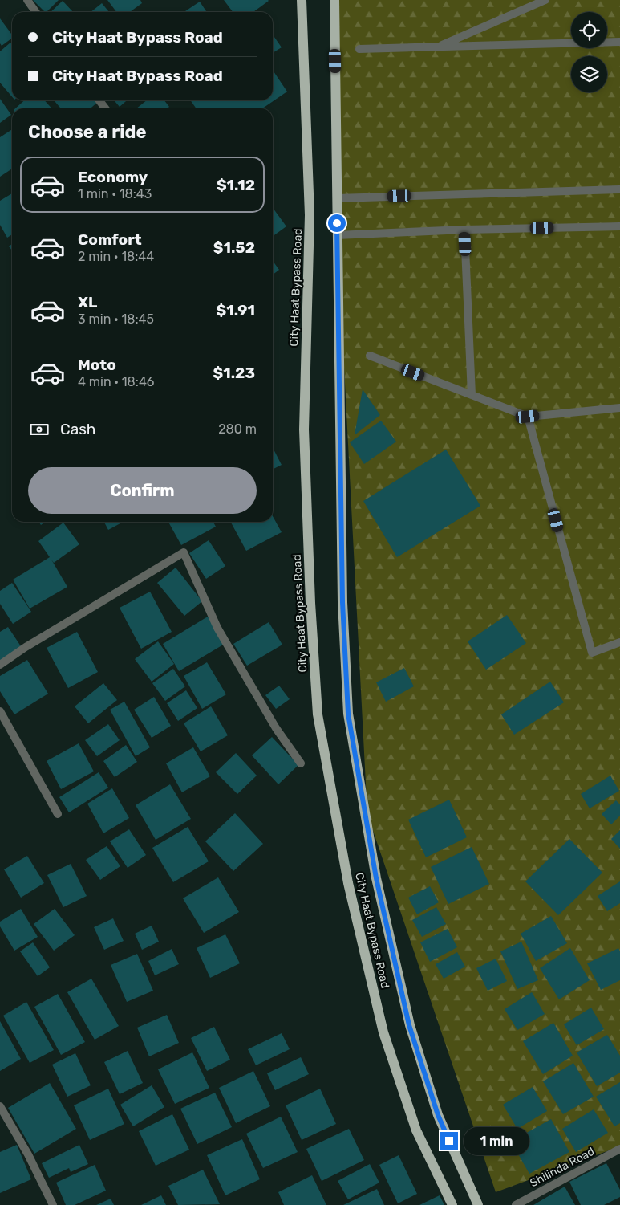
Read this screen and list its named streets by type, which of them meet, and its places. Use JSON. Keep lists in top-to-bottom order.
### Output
{
  "streets": {
    "main road": ["City Haat Bypass Road"],
    "street": ["Shilinda Road"]
  },
  "page": {
    "banner": ["City Haat Bypass Road", "City Haat Bypass Road"],
    "heading": "Choose a ride",
    "list": [
      {
        "name": "Economy",
        "note": "1 min · 18:43",
        "value": "$1.12"
      },
      {
        "name": "Comfort",
        "note": "2 min · 18:44",
        "value": "$1.52"
      },
      {
        "name": "XL",
        "note": "3 min · 18:45",
        "value": "$1.91"
      },
      {
        "name": "Moto",
        "note": "4 min · 18:46",
        "value": "$1.23"
      }
    ],
    "pay": ["Cash", "280 m"],
    "buttons": "Confirm",
    "bubble": "1 min"
  }
}
